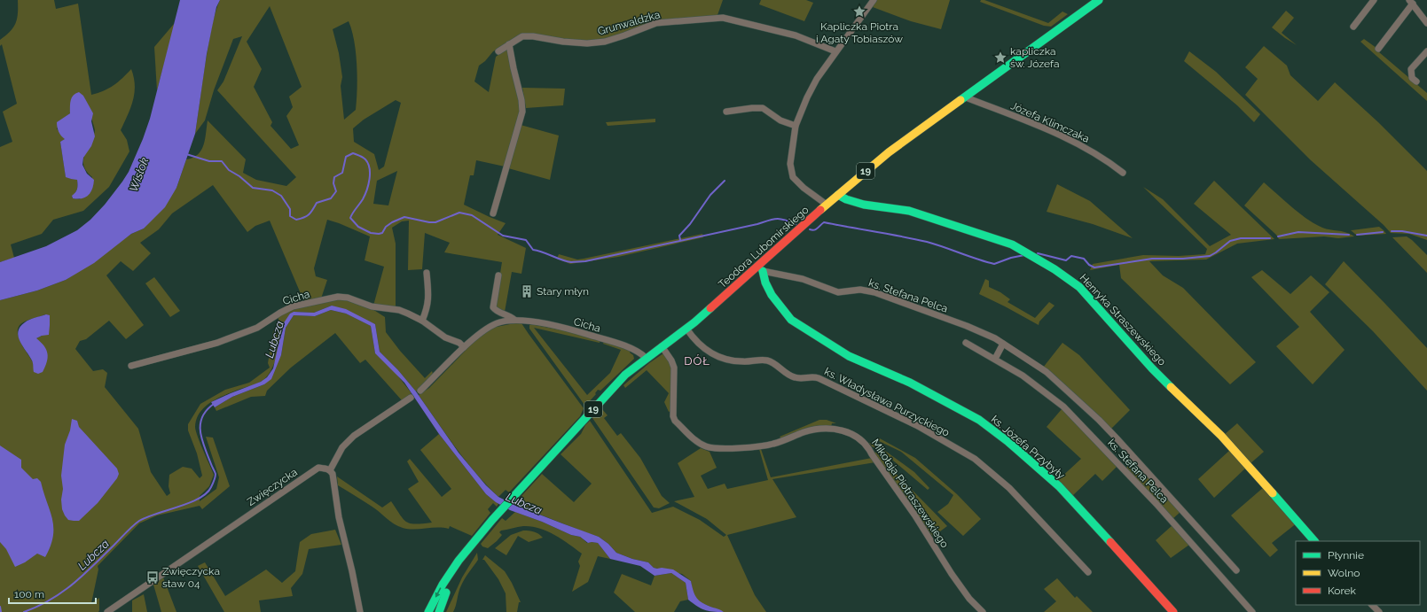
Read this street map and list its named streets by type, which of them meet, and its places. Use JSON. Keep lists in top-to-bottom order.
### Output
{
  "streets": {
    "main road": [
      "19",
      "Teodora Lubomirskiego",
      "Henryka Straszewskiego",
      "ks. Józefa Przybyły"
    ],
    "street": [
      "Grunwaldzka",
      "Józefa Klimczaka",
      "ks. Stefana Pelca",
      "Cicha",
      "ks. Władysława Purzyckiego",
      "Zwięczycka",
      "Mikołaja Piotraszewskiego"
    ]
  },
  "crossings": [
    ["Józefa Klimczaka", "Teodora Lubomirskiego"],
    ["19", "Teodora Lubomirskiego"],
    ["Teodora Lubomirskiego", "ks. Stefana Pelca"],
    ["Teodora Lubomirskiego", "Cicha"],
    ["Teodora Lubomirskiego", "Henryka Straszewskiego"],
    ["Teodora Lubomirskiego", "ks. Władysława Purzyckiego"],
    ["Teodora Lubomirskiego", "ks. Józefa Przybyły"],
    ["Teodora Lubomirskiego", "Mikołaja Piotraszewskiego"],
    ["ks. Stefana Pelca", "ks. Józefa Przybyły"]
  ],
  "districts": ["DÓŁ"],
  "water": ["Wisłok", "Lubcza"],
  "places": {
    "place": ["Kapliczka Piotra i Agaty Tobiaszów", "kapliczka św. Józefa"],
    "building": ["Stary młyn"],
    "bus stop": ["Zwięczycka staw 04"]
  },
  "legend": ["Płynnie", "Wolno", "Korek"],
  "scale_bar": "100 m"
}
